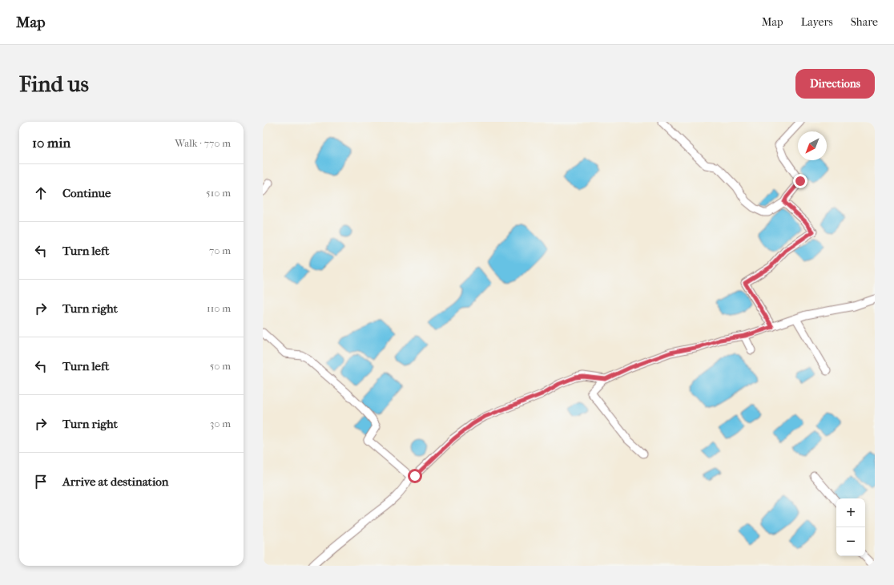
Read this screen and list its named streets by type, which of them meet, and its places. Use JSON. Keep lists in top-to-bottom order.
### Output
{
  "north": "bottom left",
  "page": {
    "header": "Map",
    "nav": ["Map", "Layers", "Share"],
    "buttons": "Directions",
    "title": "Find us",
    "heading": ["10 min", "Walk · 770 m"],
    "list": [
      ["Continue", "510 m"],
      ["Turn left", "70 m"],
      ["Turn right", "110 m"],
      ["Turn left", "50 m"],
      ["Turn right", "30 m"],
      "Arrive at destination"
    ],
    "map_buttons": ["+", "−"]
  }
}
